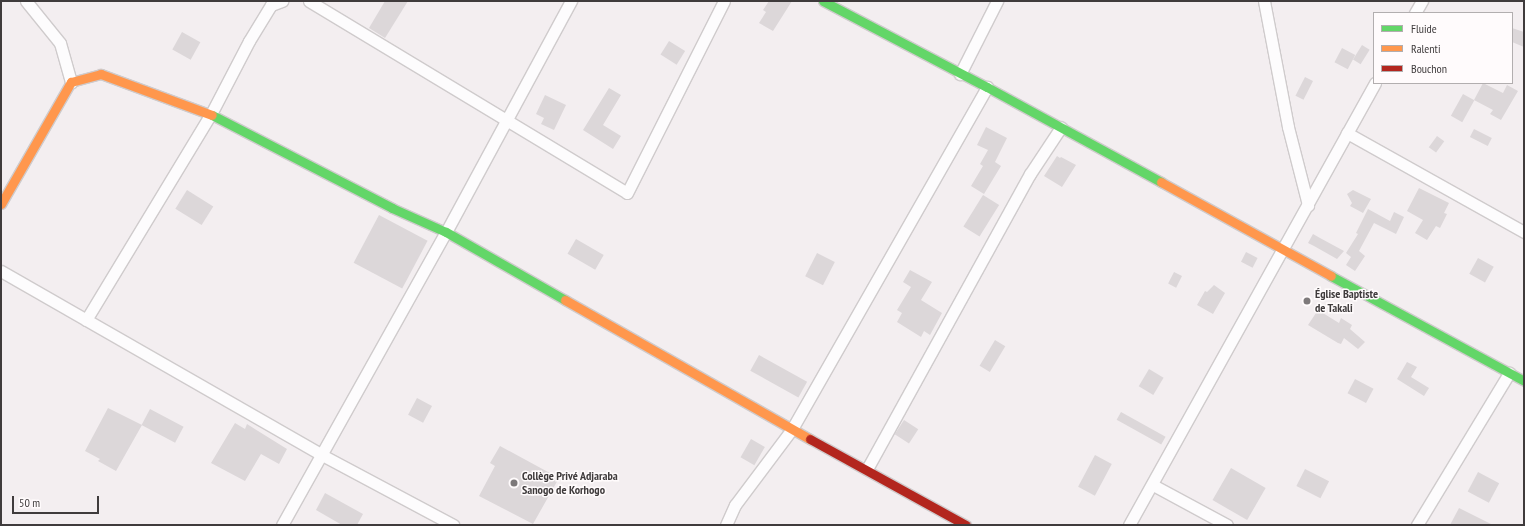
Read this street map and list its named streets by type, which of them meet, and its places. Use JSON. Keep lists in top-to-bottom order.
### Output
{
  "places": ["Église Baptiste de Takali", "Collège Privé Adjaraba Sanogo de Korhogo"],
  "legend": ["Fluide", "Ralenti", "Bouchon"],
  "scale_bar": "50 m"
}
